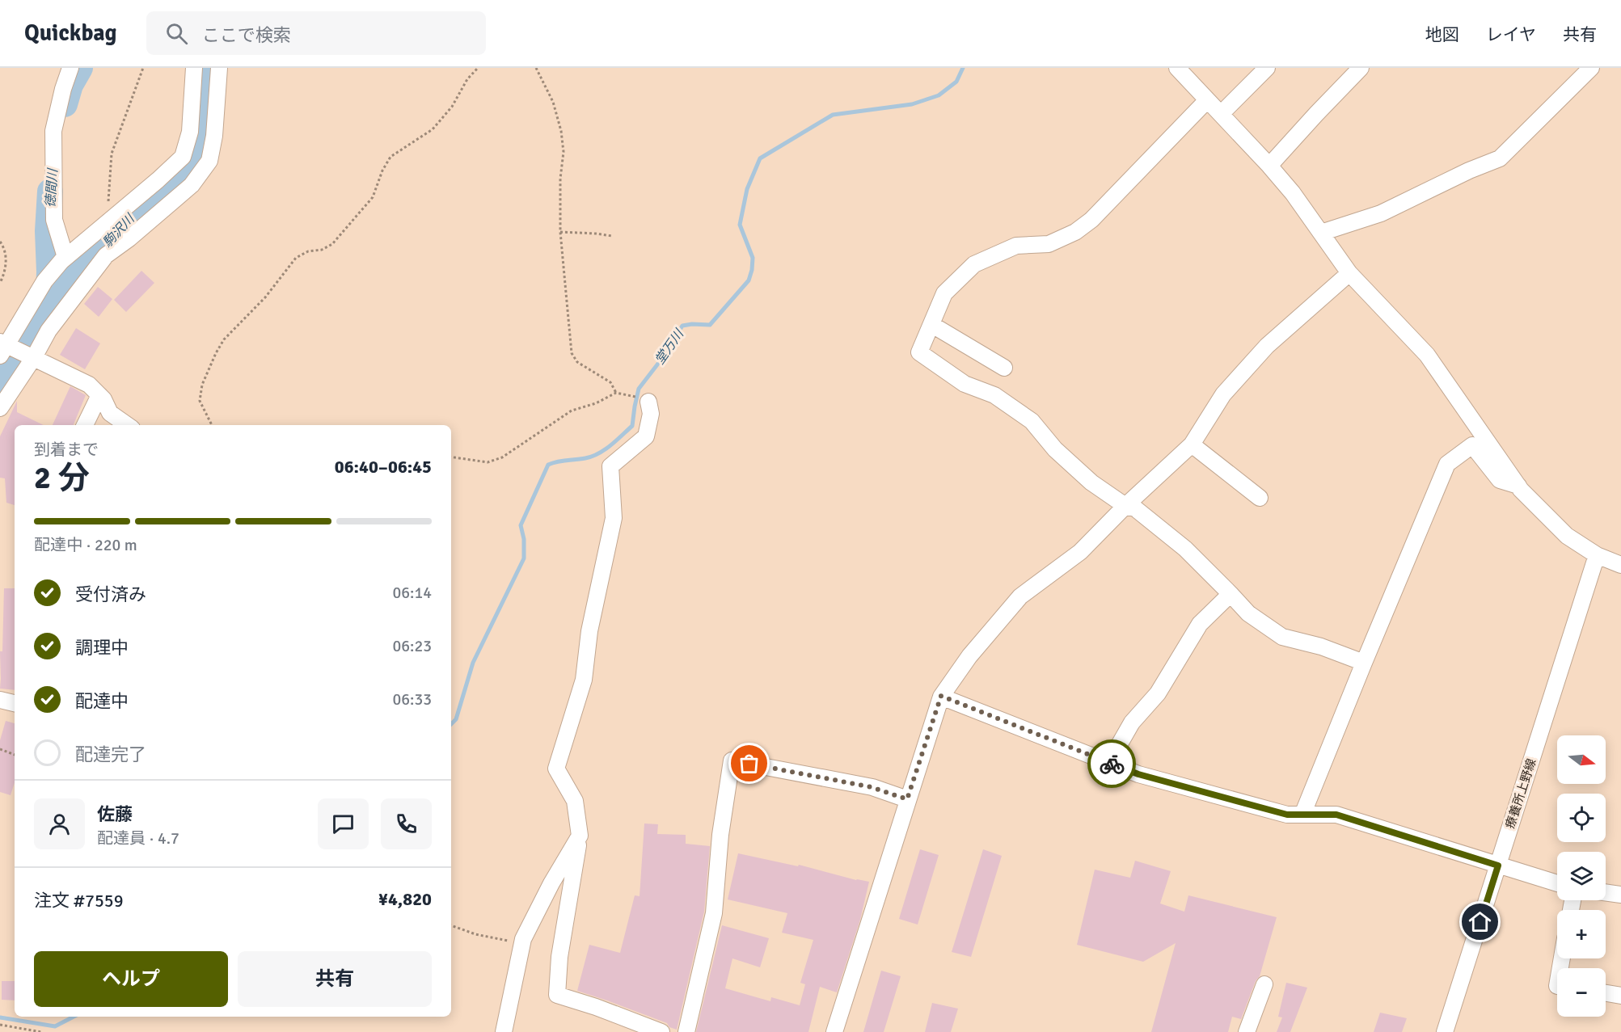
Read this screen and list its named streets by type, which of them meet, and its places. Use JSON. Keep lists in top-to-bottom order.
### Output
{
  "streets": {
    "street": ["療養所上野線"]
  },
  "water": ["徳間川", "駒沢川", "堂万川"],
  "north": "right",
  "page": {
    "header": "Quickbag",
    "search": "ここで検索",
    "nav": ["地図", "レイヤ", "共有"],
    "heading": ["2 分", "到着まで", "06:40–06:45"],
    "panel": [
      "佐藤",
      "配達員 · 4.7",
      "注文 #7559",
      "¥4,820"
    ],
    "bar": "配達中 · 220 m",
    "list": [
      ["受付済み", "06:14"],
      ["調理中", "06:23"],
      ["配達中", "06:33"],
      "配達完了"
    ],
    "map_buttons": ["+", "−"],
    "buttons": ["ヘルプ", "共有"]
  }
}
